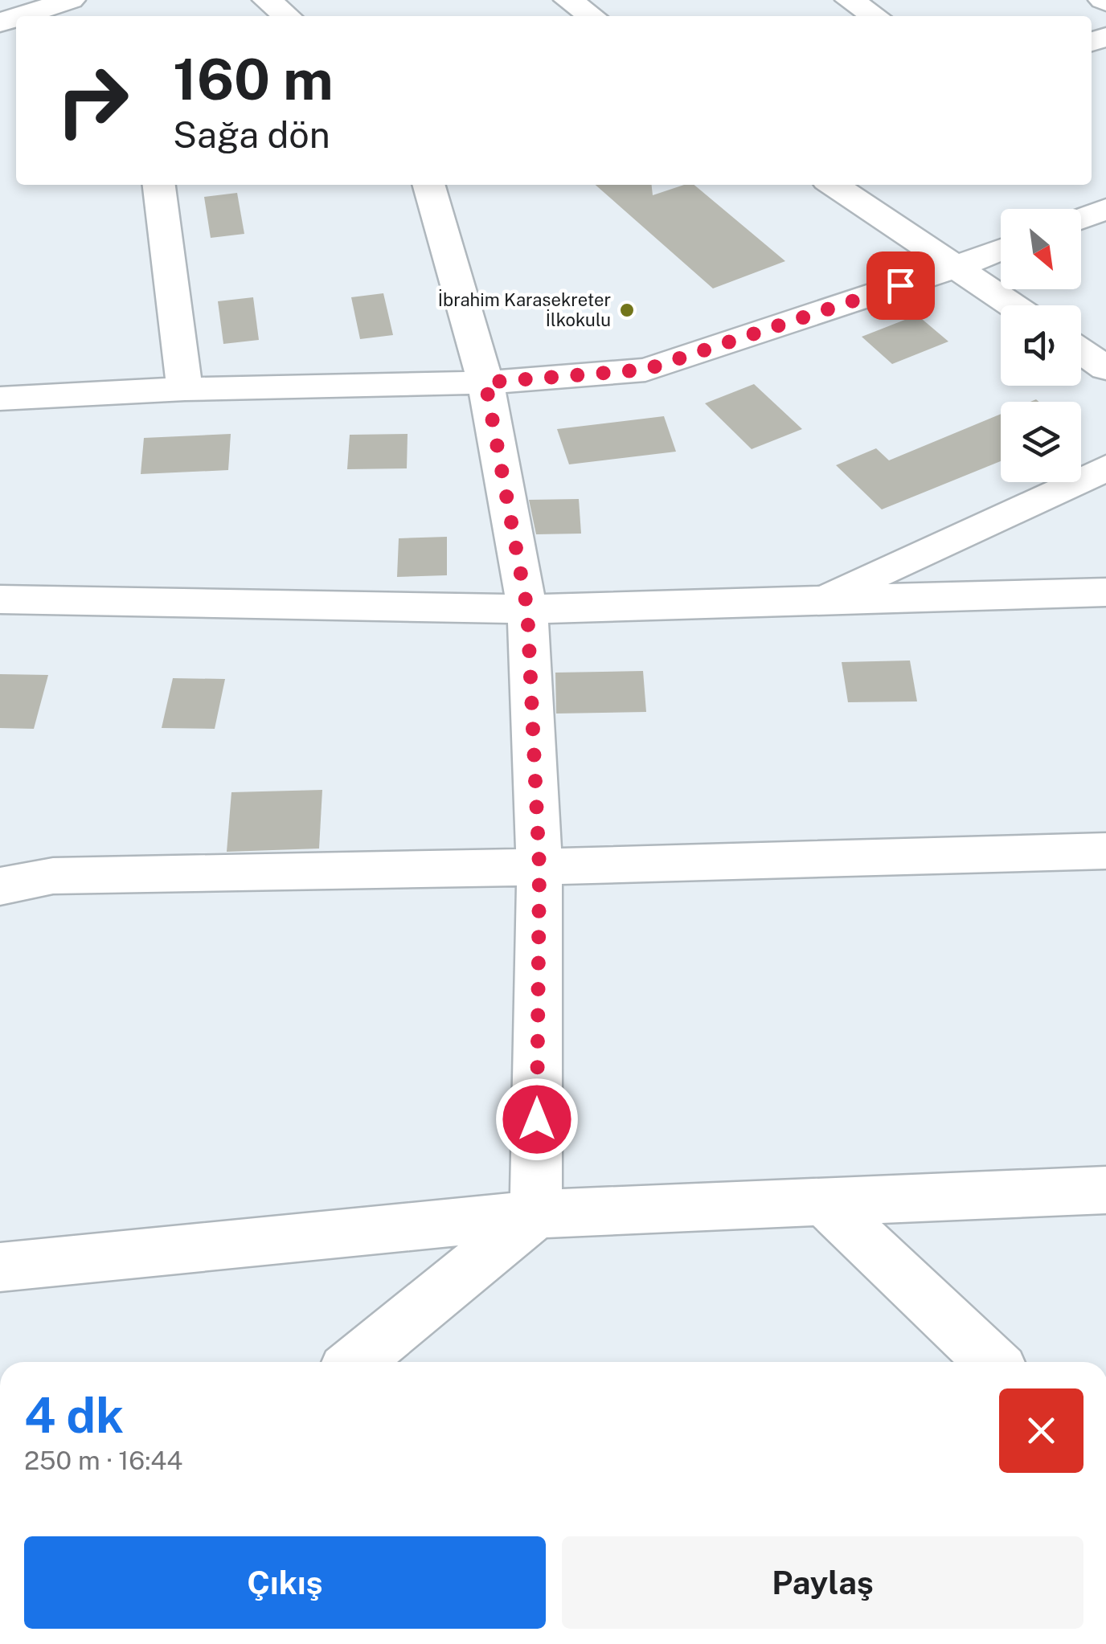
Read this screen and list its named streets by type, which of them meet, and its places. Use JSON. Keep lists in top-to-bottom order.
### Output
{
  "places": ["İbrahim Karasekreter İlkokulu"],
  "north": "bottom right",
  "page": {
    "turn": ["160 m", "Sağa dön"],
    "heading": ["4 dk", "250 m · 16:44"],
    "buttons": ["Çıkış", "Paylaş"]
  }
}
